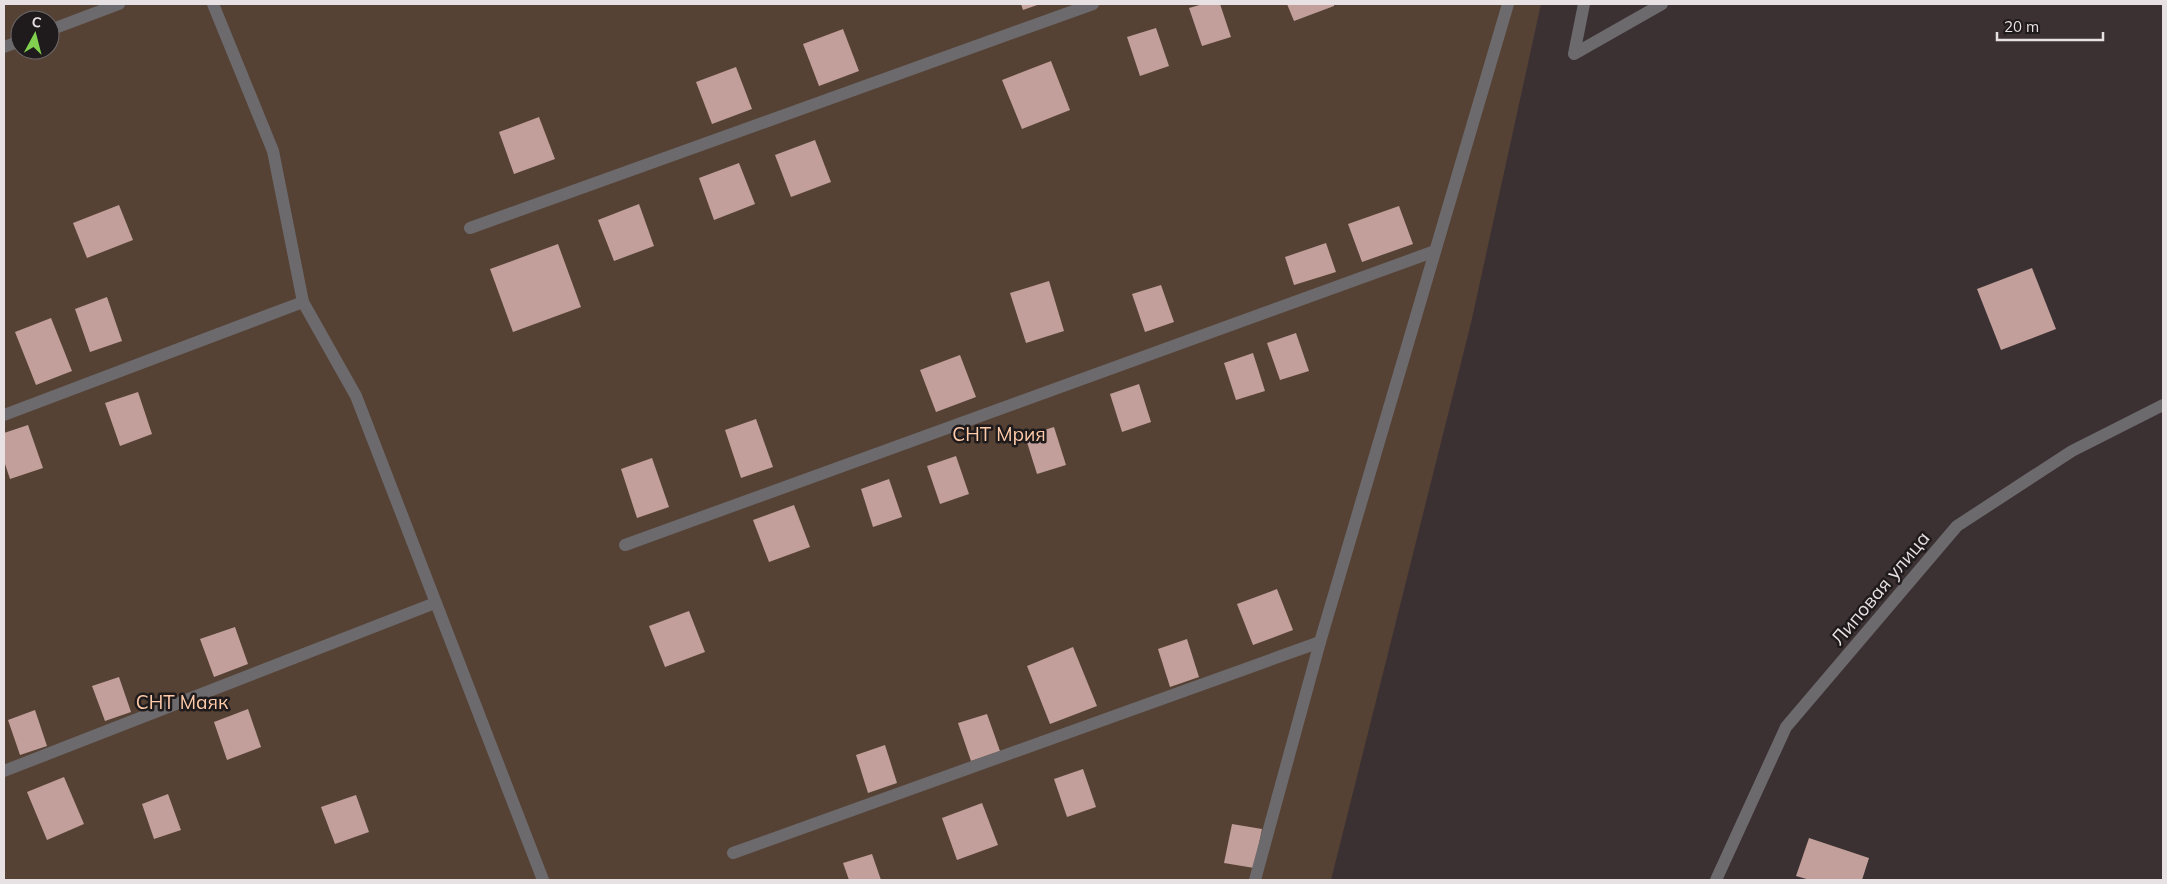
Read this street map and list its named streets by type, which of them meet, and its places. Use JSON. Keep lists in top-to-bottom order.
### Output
{
  "streets": {
    "street": ["Липовая улица"]
  },
  "parks": ["СНТ Мрия", "СНТ Маяк"],
  "scale_bar": "20 m",
  "north": "top"
}
